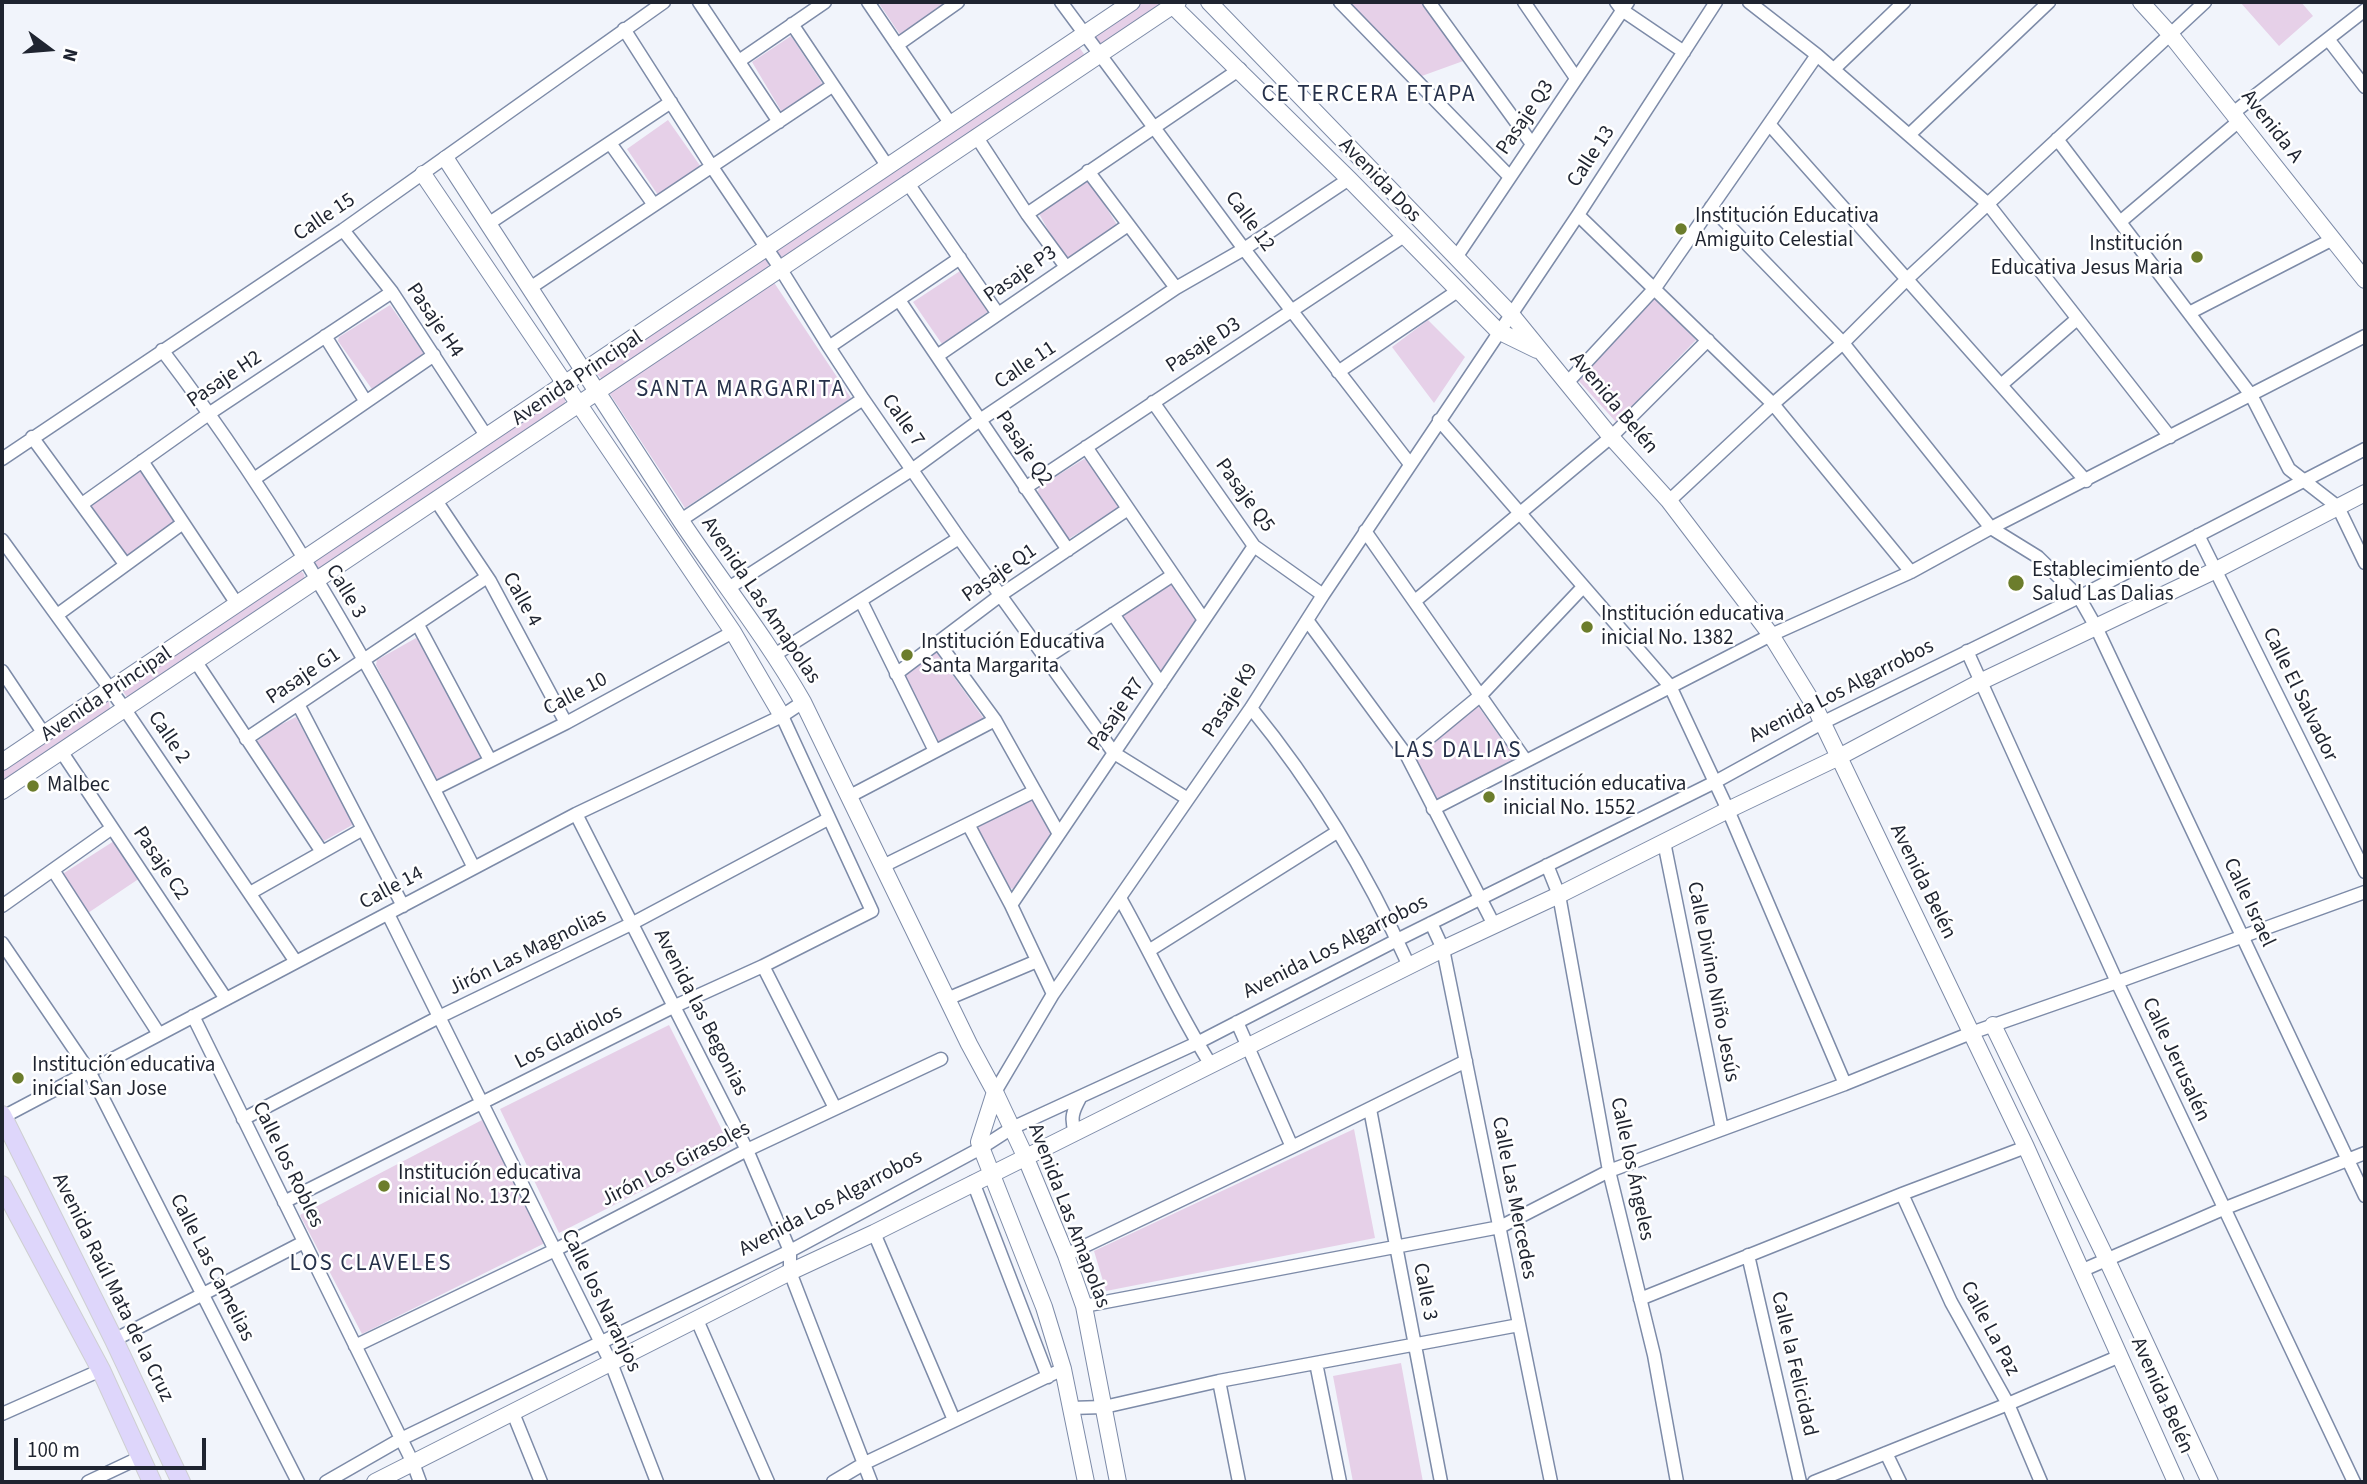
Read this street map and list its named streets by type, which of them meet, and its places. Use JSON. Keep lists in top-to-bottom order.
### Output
{
  "streets": {
    "main road": ["Avenida Raúl Mata de la Cruz"],
    "street": [
      "Pasaje Q3",
      "Avenida A",
      "Calle 13",
      "Avenida Dos",
      "Calle 15",
      "Calle 12",
      "Pasaje P3",
      "Pasaje H4",
      "Pasaje D3",
      "Calle 11",
      "Avenida Principal",
      "Pasaje H2",
      "Avenida Belén",
      "Calle 7",
      "Pasaje Q2",
      "Pasaje Q5",
      "Pasaje Q1",
      "Calle 3",
      "Calle 4",
      "Avenida Las Amapolas",
      "Pasaje G1",
      "Avenida Los Algarrobos",
      "Calle 10",
      "Calle El Salvador",
      "Pasaje K9",
      "Pasaje R7",
      "Calle 2",
      "Pasaje C2",
      "Calle 14",
      "Calle Israel",
      "Jirón Las Magnolias",
      "Calle Divino Niño Jesús",
      "Avenida las Begonias",
      "Los Gladiolos",
      "Calle Jerusalén",
      "Calle los Robles",
      "Jirón Los Girasoles",
      "Calle los Ángeles",
      "Calle Las Mercedes",
      "Calle Las Camelias",
      "Calle los Naranjos",
      "Calle La Paz",
      "Calle la Felicidad"
    ]
  },
  "crossings": [
    ["Pasaje Q3", "Avenida Dos"],
    ["Calle 13", "Avenida Dos"],
    ["Calle 13", "Avenida Belén"],
    ["Calle 13", "Pasaje K9"],
    ["Avenida Dos", "Pasaje D3"],
    ["Avenida Dos", "Calle 11"],
    ["Avenida Dos", "Avenida Principal"],
    ["Avenida Dos", "Avenida Belén"],
    ["Avenida Dos", "Pasaje K9"],
    ["Calle 15", "Pasaje H4"],
    ["Calle 15", "Calle 7"],
    ["Calle 15", "Calle 3"],
    ["Calle 15", "Avenida Las Amapolas"],
    ["Calle 12", "Pasaje D3"],
    ["Calle 12", "Calle 11"],
    ["Calle 12", "Avenida Principal"],
    ["Calle 12", "Pasaje K9"],
    ["Pasaje P3", "Pasaje Q2"],
    ["Pasaje H4", "Avenida Principal"],
    ["Pasaje H4", "Pasaje H2"],
    ["Pasaje D3", "Pasaje Q2"],
    ["Pasaje D3", "Pasaje Q5"],
    ["Calle 11", "Calle 7"],
    ["Calle 11", "Pasaje Q2"],
    ["Calle 11", "Avenida Las Amapolas"],
    ["Avenida Principal", "Calle 7"],
    ["Avenida Principal", "Calle 3"],
    ["Avenida Principal", "Calle 4"],
    ["Avenida Principal", "Avenida Las Amapolas"],
    ["Avenida Principal", "Calle 2"],
    ["Avenida Principal", "Pasaje C2"],
    ["Pasaje H2", "Calle 3"],
    ["Avenida Belén", "Avenida Los Algarrobos"],
    ["Avenida Belén", "Pasaje K9"],
    ["Calle 7", "Pasaje Q1"],
    ["Calle 7", "Pasaje K9"],
    ["Calle 7", "Pasaje R7"],
    ["Pasaje Q2", "Pasaje Q1"],
    ["Pasaje Q5", "Pasaje K9"],
    ["Pasaje Q5", "Pasaje R7"],
    ["Calle 3", "Pasaje G1"],
    ["Calle 3", "Calle 10"],
    ["Calle 3", "Calle 14"],
    ["Calle 4", "Pasaje G1"],
    ["Calle 4", "Calle 10"],
    ["Avenida Las Amapolas", "Avenida Los Algarrobos"],
    ["Avenida Las Amapolas", "Calle 10"],
    ["Avenida Las Amapolas", "Pasaje K9"],
    ["Avenida Las Amapolas", "Calle 14"],
    ["Avenida Los Algarrobos", "Calle El Salvador"],
    ["Avenida Los Algarrobos", "Calle Israel"],
    ["Avenida Los Algarrobos", "Calle Divino Niño Jesús"],
    ["Avenida Los Algarrobos", "Avenida las Begonias"],
    ["Avenida Los Algarrobos", "Calle Jerusalén"],
    ["Avenida Los Algarrobos", "Calle los Robles"],
    ["Avenida Los Algarrobos", "Calle los Ángeles"],
    ["Avenida Los Algarrobos", "Calle Las Mercedes"],
    ["Avenida Los Algarrobos", "Calle los Naranjos"],
    ["Calle 2", "Calle 14"],
    ["Pasaje C2", "Calle 14"],
    ["Calle 14", "Avenida las Begonias"],
    ["Calle 14", "Calle los Robles"],
    ["Calle 14", "Calle Las Camelias"],
    ["Calle 14", "Avenida Raúl Mata de la Cruz"],
    ["Calle 14", "Calle los Naranjos"],
    ["Jirón Las Magnolias", "Avenida las Begonias"],
    ["Jirón Las Magnolias", "Los Gladiolos"],
    ["Jirón Las Magnolias", "Calle los Robles"],
    ["Jirón Las Magnolias", "Calle los Naranjos"],
    ["Avenida las Begonias", "Los Gladiolos"],
    ["Avenida las Begonias", "Jirón Los Girasoles"],
    ["Los Gladiolos", "Calle los Robles"],
    ["Los Gladiolos", "Calle los Naranjos"],
    ["Calle los Robles", "Jirón Los Girasoles"],
    ["Jirón Los Girasoles", "Calle los Naranjos"]
  ],
  "districts": [
    "CE TERCERA ETAPA",
    "SANTA MARGARITA",
    "LAS DALIAS",
    "LOS CLAVELES"
  ],
  "places": [
    "Institución Educativa Amiguito Celestial",
    "Institución Educativa Jesus Maria",
    "Establecimiento de Salud Las Dalias",
    "Institución educativa inicial No. 1382",
    "Institución Educativa Santa Margarita",
    "Malbec",
    "Institución educativa inicial No. 1552",
    "Institución educativa inicial San Jose",
    "Institución educativa inicial No. 1372"
  ],
  "scale_bar": "100 m",
  "north": "right"
}
